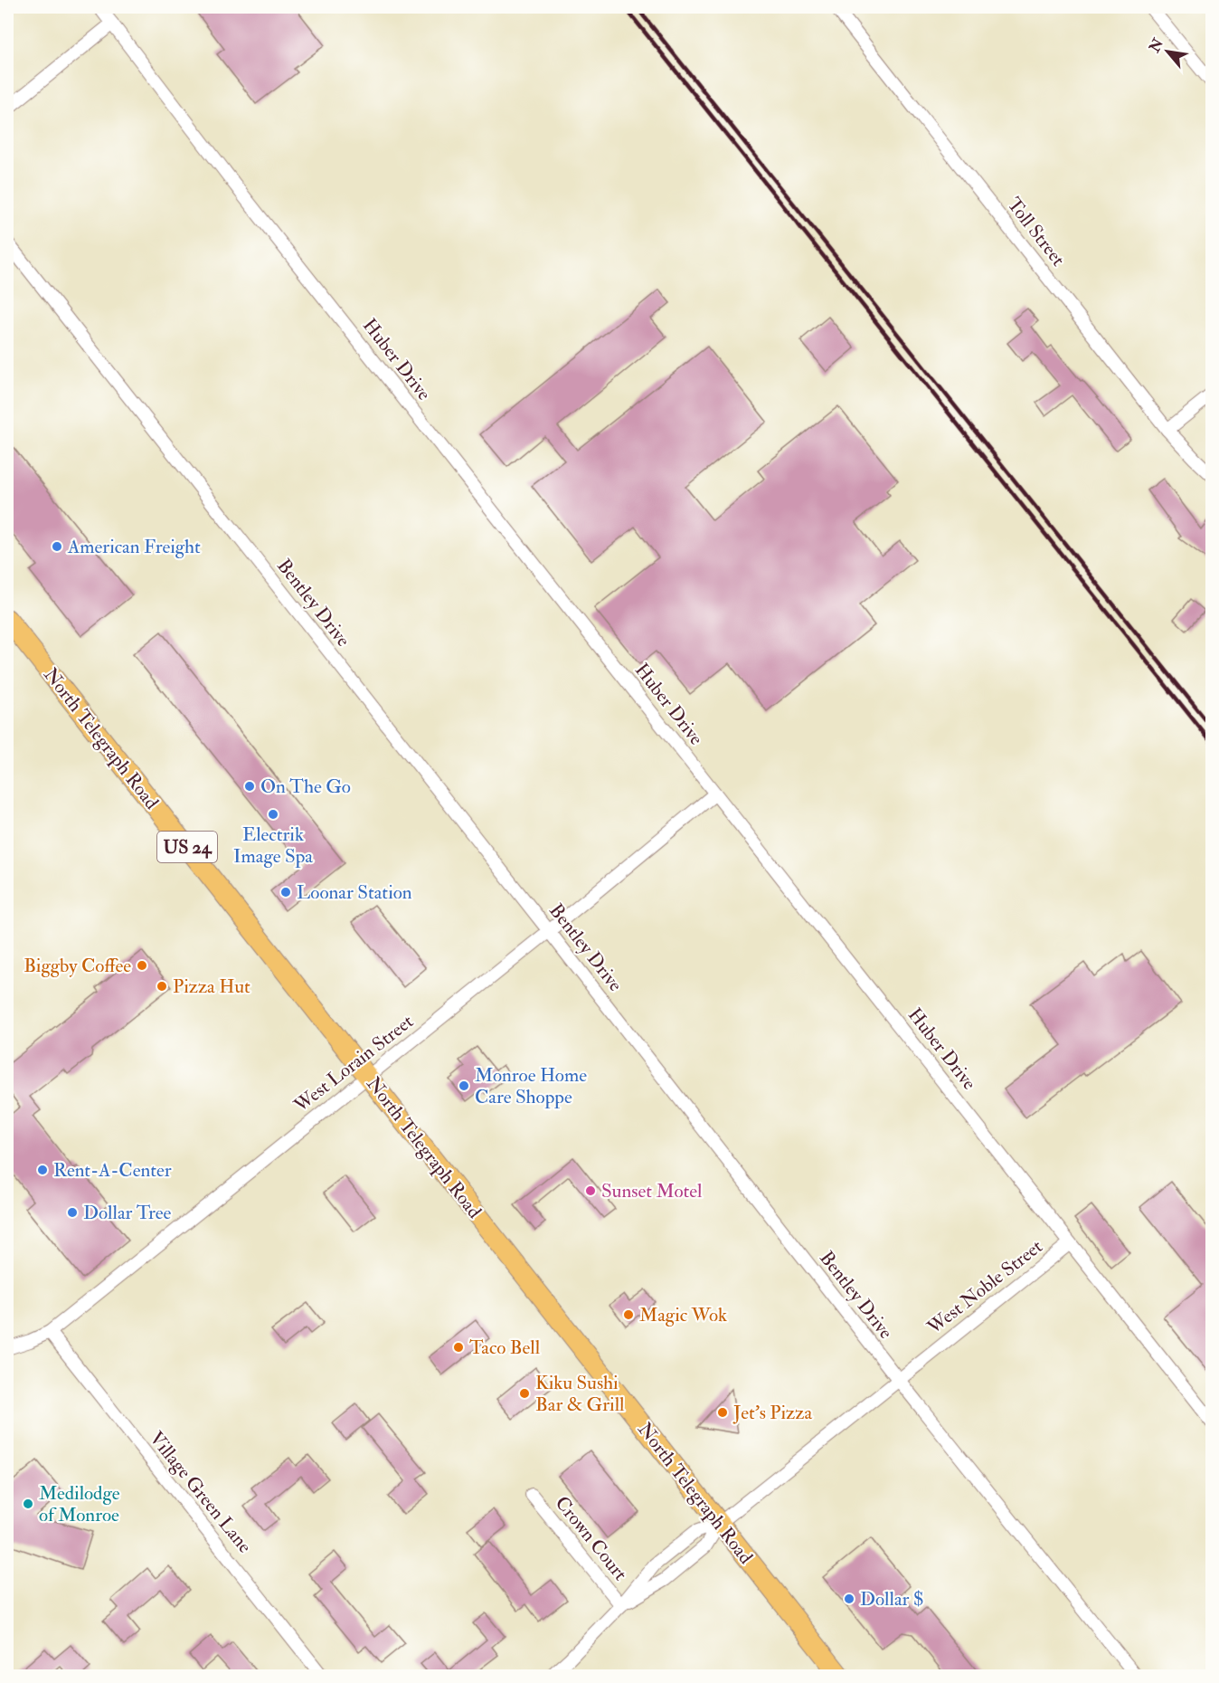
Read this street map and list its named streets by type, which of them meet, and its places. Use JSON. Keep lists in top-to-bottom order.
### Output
{
  "streets": {
    "main road": ["North Telegraph Road", "US 24"],
    "street": [
      "Toll Street",
      "Huber Drive",
      "Bentley Drive",
      "West Lorain Street",
      "West Noble Street",
      "Village Green Lane",
      "Crown Court"
    ]
  },
  "crossings": [
    ["Huber Drive", "West Lorain Street"],
    ["Huber Drive", "West Noble Street"],
    ["Bentley Drive", "West Lorain Street"],
    ["Bentley Drive", "West Noble Street"],
    ["North Telegraph Road", "West Lorain Street"],
    ["North Telegraph Road", "West Noble Street"],
    ["West Lorain Street", "Village Green Lane"],
    ["West Noble Street", "Crown Court"]
  ],
  "places": [
    "American Freight",
    "On The Go",
    "Electrik Image Spa",
    "Loonar Station",
    "Biggby Coffee",
    "Pizza Hut",
    "Monroe Home Care Shoppe",
    "Rent-A-Center",
    "Sunset Motel",
    "Dollar Tree",
    "Magic Wok",
    "Taco Bell",
    "Kiku Sushi Bar & Grill",
    "Jet's Pizza",
    "Medilodge of Monroe",
    "Dollar $"
  ],
  "north": "top left"
}
